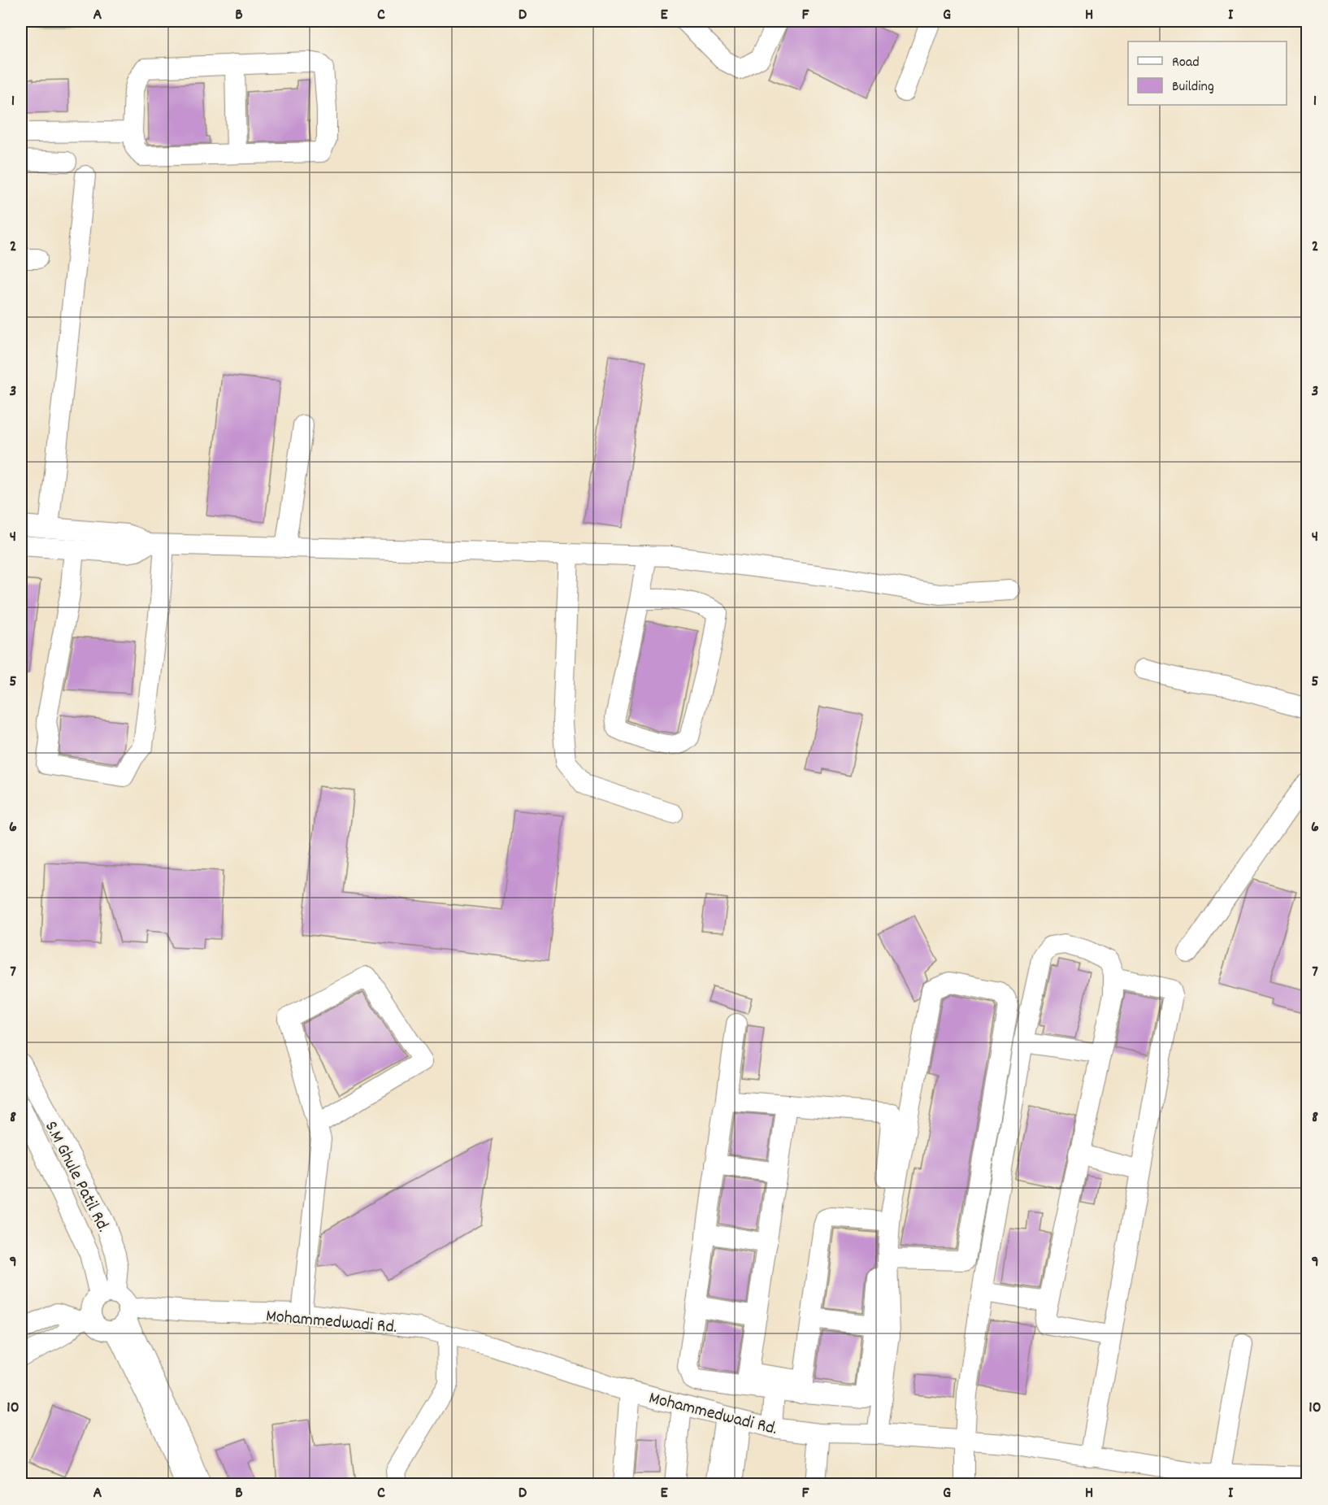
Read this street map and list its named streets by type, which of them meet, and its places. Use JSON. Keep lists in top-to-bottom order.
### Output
{
  "streets": {
    "street": ["S.M Ghule Patil Rd.", "Mohammedwadi Rd."]
  },
  "crossings": [
    ["S.M Ghule Patil Rd.", "Mohammedwadi Rd."]
  ],
  "legend": ["Road", "Building"],
  "grid": {
    "columns": [
      "A",
      "B",
      "C",
      "D",
      "E",
      "F",
      "G",
      "H",
      "I"
    ],
    "rows": [
      "1",
      "2",
      "3",
      "4",
      "5",
      "6",
      "7",
      "8",
      "9",
      "10"
    ]
  }
}
